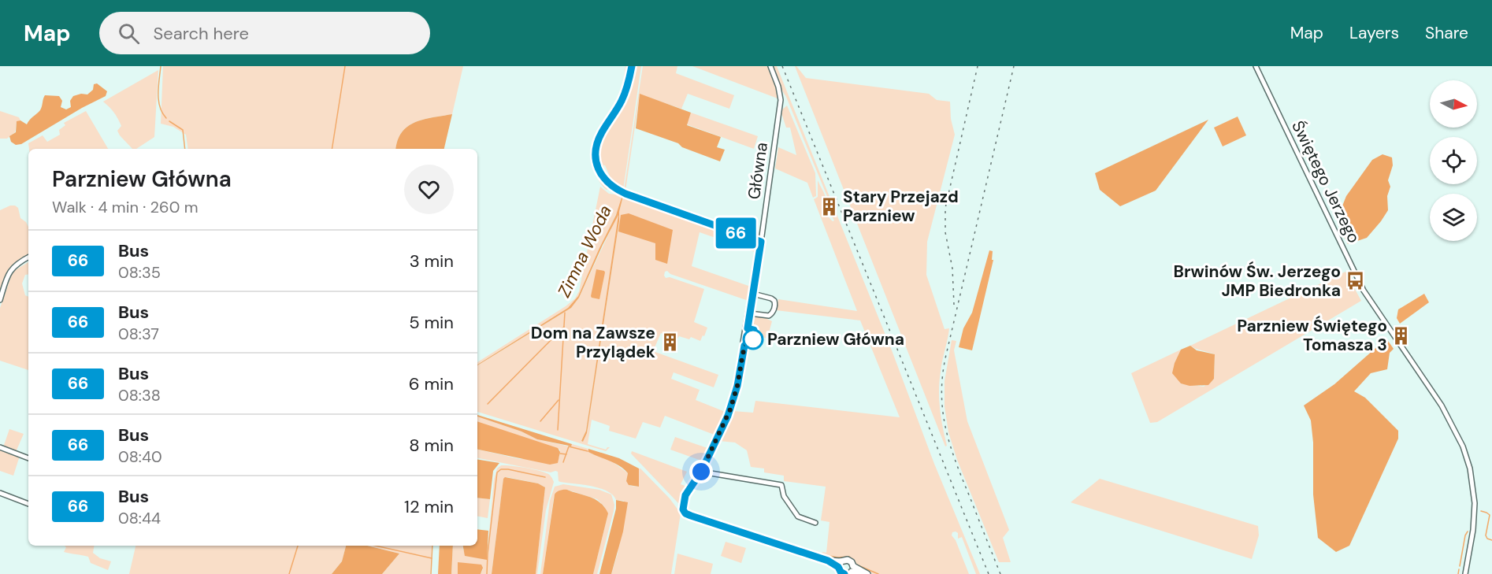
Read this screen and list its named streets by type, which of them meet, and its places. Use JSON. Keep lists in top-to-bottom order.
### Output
{
  "streets": {
    "street": ["Główna", "Świętego Jerzego"]
  },
  "water": ["Zimna Woda"],
  "places": {
    "building": ["Stary Przejazd Parzniew", "Parzniew Świętego Tomasza 3", "Dom na Zawsze Przylądek"],
    "bus stop": ["Brwinów Św. Jerzego JMP Biedronka"],
    "other": ["Parzniew Główna"]
  },
  "lines": ["bus line 66"],
  "north": "right",
  "page": {
    "header": "Map",
    "search": "Search here",
    "nav": ["Map", "Layers", "Share"],
    "on_map": "66",
    "heading": ["Parzniew Główna", "Walk · 4 min · 260 m"],
    "list": [
      {
        "mark": "66",
        "name": "Bus",
        "note": "08:35",
        "value": "3 min"
      },
      {
        "mark": "66",
        "name": "Bus",
        "note": "08:37",
        "value": "5 min"
      },
      {
        "mark": "66",
        "name": "Bus",
        "note": "08:38",
        "value": "6 min"
      },
      {
        "mark": "66",
        "name": "Bus",
        "note": "08:40",
        "value": "8 min"
      },
      {
        "mark": "66",
        "name": "Bus",
        "note": "08:44",
        "value": "12 min"
      }
    ]
  }
}
